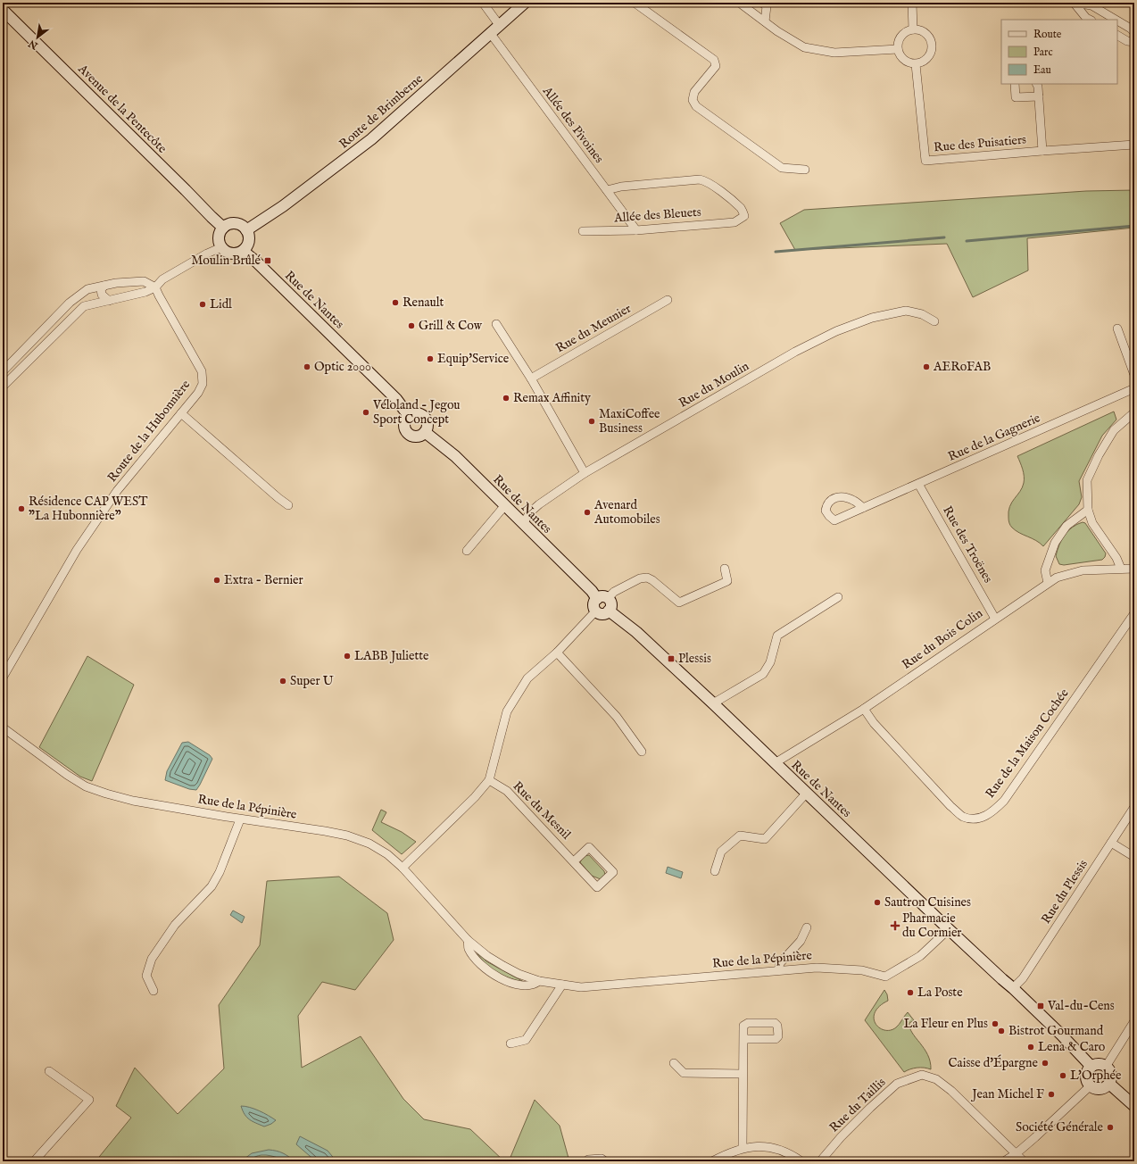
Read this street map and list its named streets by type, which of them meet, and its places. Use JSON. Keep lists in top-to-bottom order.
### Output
{
  "streets": {
    "main road": ["Avenue de la Pentecôte", "Route de Brimberne", "Rue de Nantes"],
    "street": [
      "Allée des Pivoines",
      "Rue des Puisatiers",
      "Allée des Bleuets",
      "Rue du Meunier",
      "Rue du Moulin",
      "Route de la Hubonnière",
      "Rue de la Gagnerie",
      "Rue des Troënes",
      "Rue du Bois Colin",
      "Rue de la Maison Cochée",
      "Rue de la Pépinière",
      "Rue du Mesnil",
      "Rue du Plessis",
      "Rue du Taillis"
    ]
  },
  "crossings": [
    ["Avenue de la Pentecôte", "Route de Brimberne"],
    ["Avenue de la Pentecôte", "Rue de Nantes"],
    ["Route de Brimberne", "Allée des Pivoines"],
    ["Route de Brimberne", "Rue de Nantes"],
    ["Allée des Pivoines", "Allée des Bleuets"],
    ["Rue de Nantes", "Rue du Moulin"],
    ["Rue de Nantes", "Rue du Bois Colin"],
    ["Rue de Nantes", "Rue de la Pépinière"],
    ["Rue de Nantes", "Rue du Plessis"],
    ["Rue de la Gagnerie", "Rue des Troënes"],
    ["Rue des Troënes", "Rue du Bois Colin"],
    ["Rue du Bois Colin", "Rue de la Maison Cochée"]
  ],
  "places": {
    "transit": ["Moulin Brûlé", "Plessis", "Val-du-Cens"],
    "other": [
      "Renault",
      "Lidl",
      "Grill & Cow",
      "Equip'Service",
      "Optic 2000",
      "AERoFAB",
      "Remax Affinity",
      "Véloland - Jegou Sport Concept",
      "MaxiCoffee Business",
      "Résidence CAP WEST \"La Hubonnière\"",
      "Avenard Automobiles",
      "Extra - Bernier",
      "LABB Juliette",
      "Super U",
      "Sautron Cuisines",
      "La Poste",
      "La Fleur en Plus",
      "Bistrot Gourmand",
      "Lena & Caro",
      "Caisse d'Épargne",
      "L'Orphée",
      "Jean Michel F",
      "Société Générale"
    ],
    "health": ["Pharmacie du Cormier"]
  },
  "legend": ["Route", "Parc", "Eau"],
  "north": "bottom left"
}
